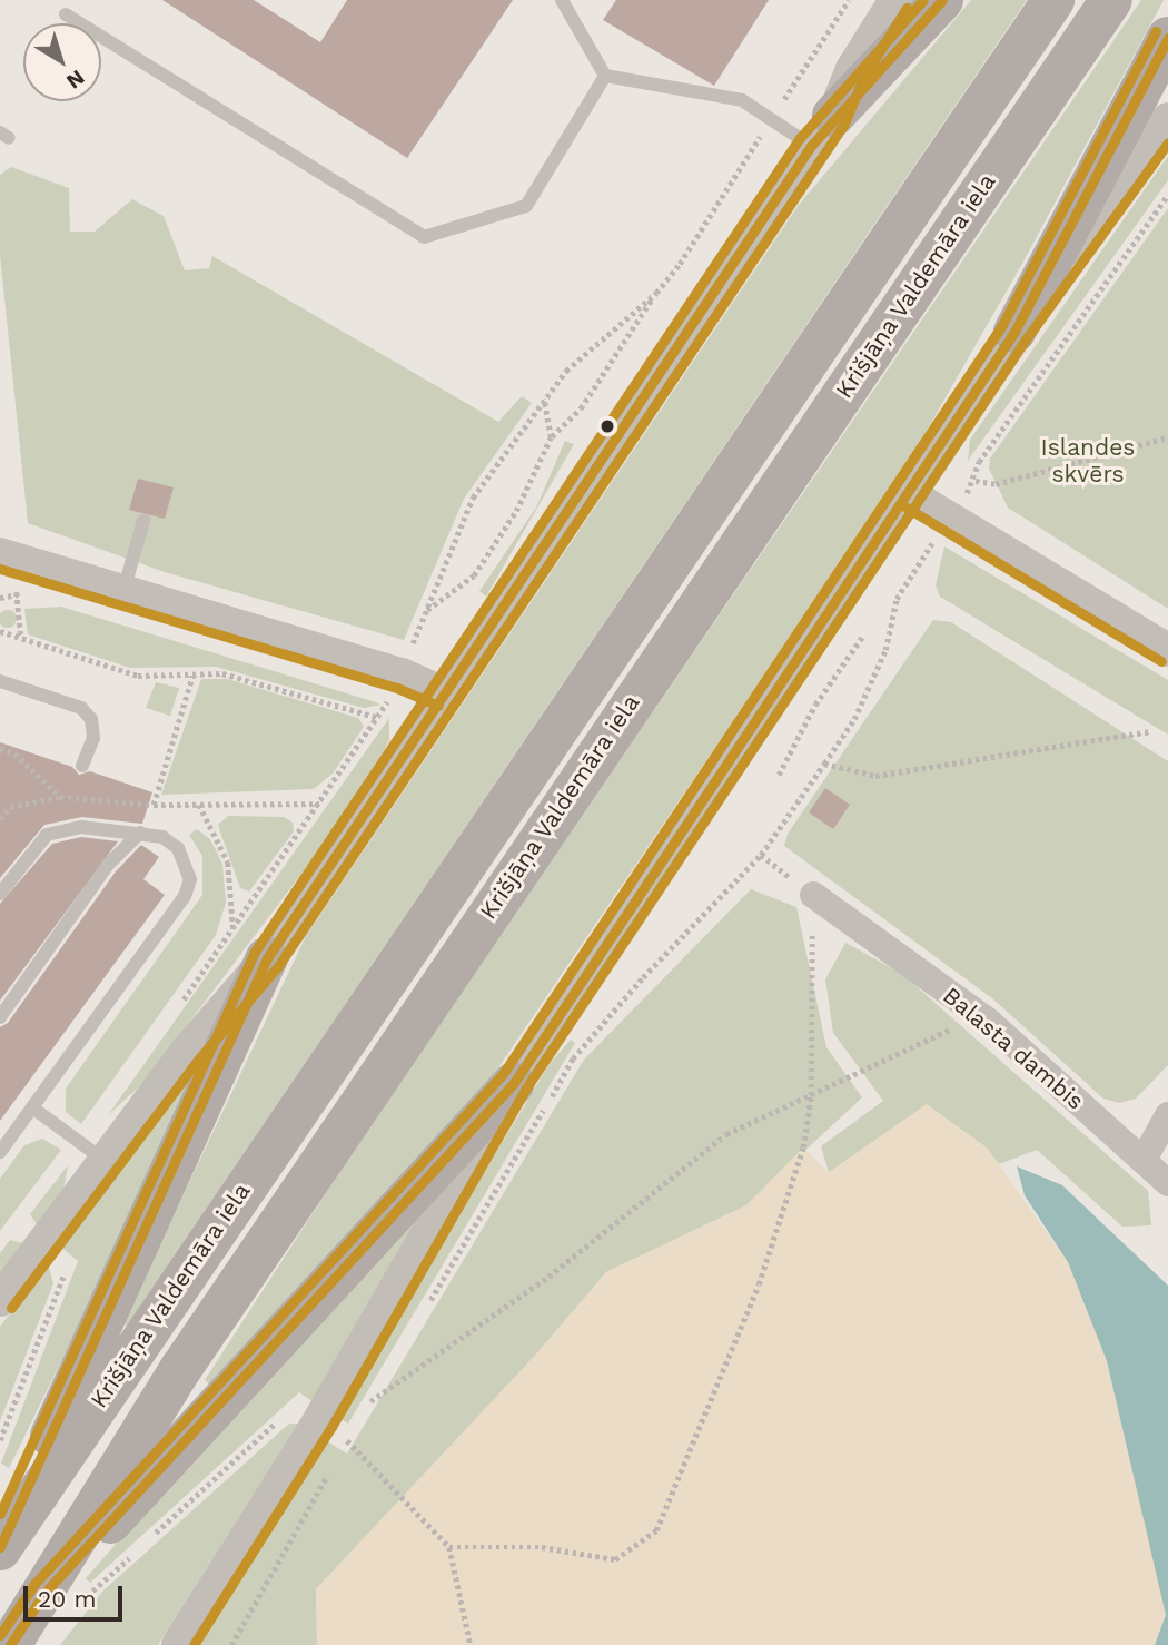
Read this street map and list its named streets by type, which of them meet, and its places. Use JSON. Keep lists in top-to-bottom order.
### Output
{
  "streets": {
    "main road": ["Krišjāņa Valdemāra iela"],
    "street": ["Balasta dambis"]
  },
  "parks": ["Islandes skvērs"],
  "scale_bar": "20 m",
  "north": "bottom right"
}
